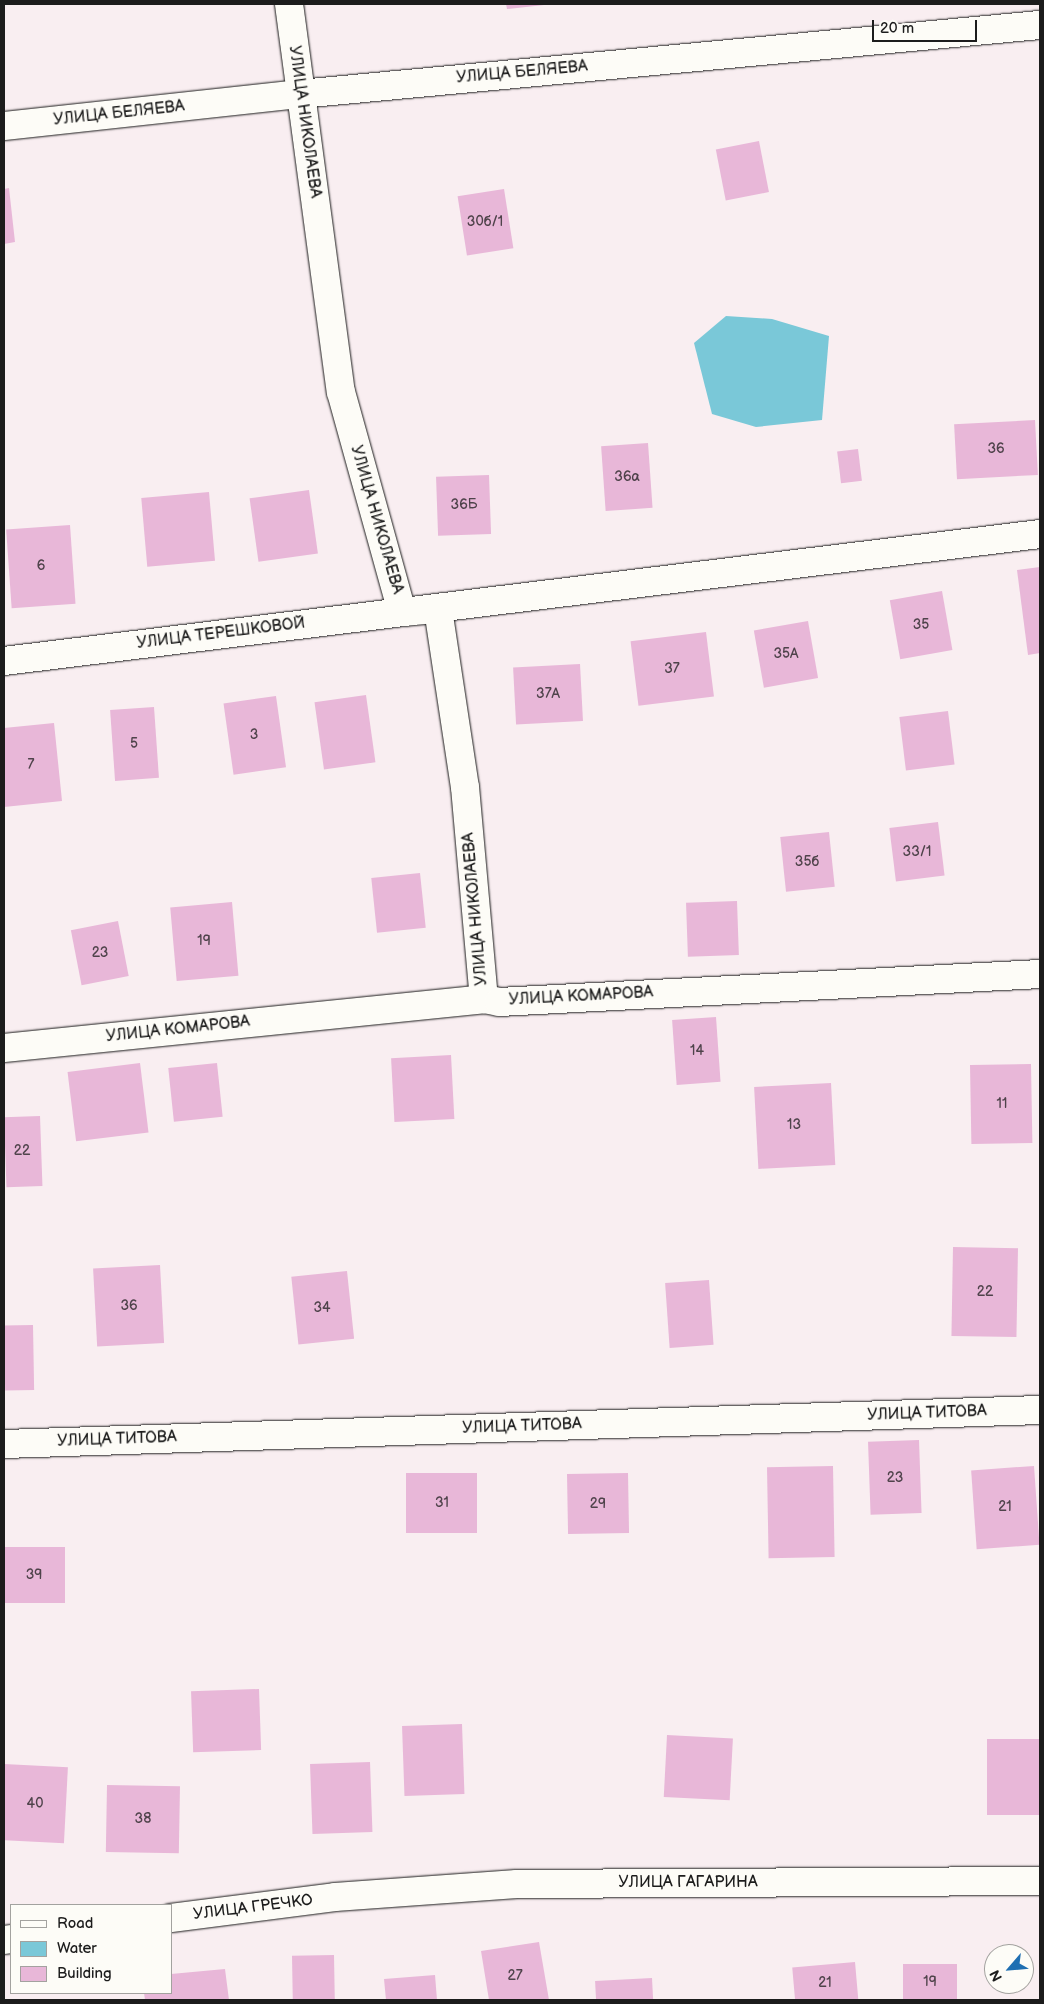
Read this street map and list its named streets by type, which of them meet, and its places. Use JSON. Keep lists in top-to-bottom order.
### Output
{
  "streets": {
    "street": [
      "УЛИЦА БЕЛЯЕВА",
      "УЛИЦА НИКОЛАЕВА",
      "УЛИЦА ТЕРЕШКОВОЙ",
      "УЛИЦА КОМАРОВА",
      "УЛИЦА ТИТОВА",
      "УЛИЦА ГАГАРИНА",
      "УЛИЦА ГРЕЧКО"
    ]
  },
  "crossings": [
    ["УЛИЦА БЕЛЯЕВА", "УЛИЦА НИКОЛАЕВА"],
    ["УЛИЦА НИКОЛАЕВА", "УЛИЦА ТЕРЕШКОВОЙ"],
    ["УЛИЦА НИКОЛАЕВА", "УЛИЦА КОМАРОВА"],
    ["УЛИЦА ГАГАРИНА", "УЛИЦА ГРЕЧКО"]
  ],
  "house_numbers": [
    "30б/1",
    "36",
    "36а",
    "36Б",
    "6",
    "35",
    "35А",
    "37",
    "37А",
    "3",
    "5",
    "7",
    "33/1",
    "35б",
    "19",
    "23",
    "14",
    "11",
    "13",
    "22",
    "22",
    "36",
    "34",
    "23",
    "31",
    "29",
    "21",
    "39",
    "40",
    "38",
    "27",
    "19",
    "21"
  ],
  "legend": ["Road", "Water", "Building"],
  "scale_bar": "20 m",
  "north": "bottom left"
}
